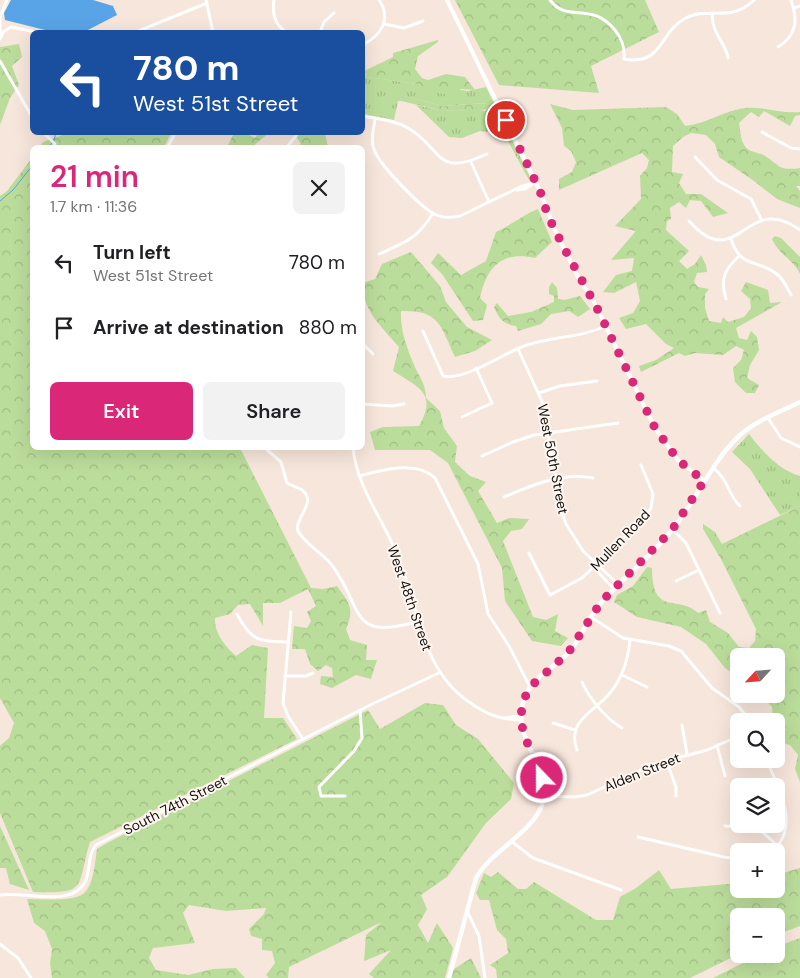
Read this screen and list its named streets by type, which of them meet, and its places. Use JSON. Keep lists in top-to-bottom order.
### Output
{
  "streets": {
    "street": [
      "West 50th Street",
      "Mullen Road",
      "West 48th Street",
      "Alden Street",
      "South 74th Street"
    ]
  },
  "crossings": [
    ["West 50th Street", "Mullen Road"],
    ["West 48th Street", "South 74th Street"]
  ],
  "north": "bottom left",
  "page": {
    "turn": ["780 m", "West 51st Street"],
    "heading": ["21 min", "1.7 km · 11:36"],
    "list": [
      {
        "name": "Turn left",
        "note": "West 51st Street",
        "value": "780 m"
      },
      {
        "name": "Arrive at destination",
        "value": "880 m"
      }
    ],
    "buttons": ["Exit", "Share"],
    "map_buttons": ["+", "−"]
  }
}
